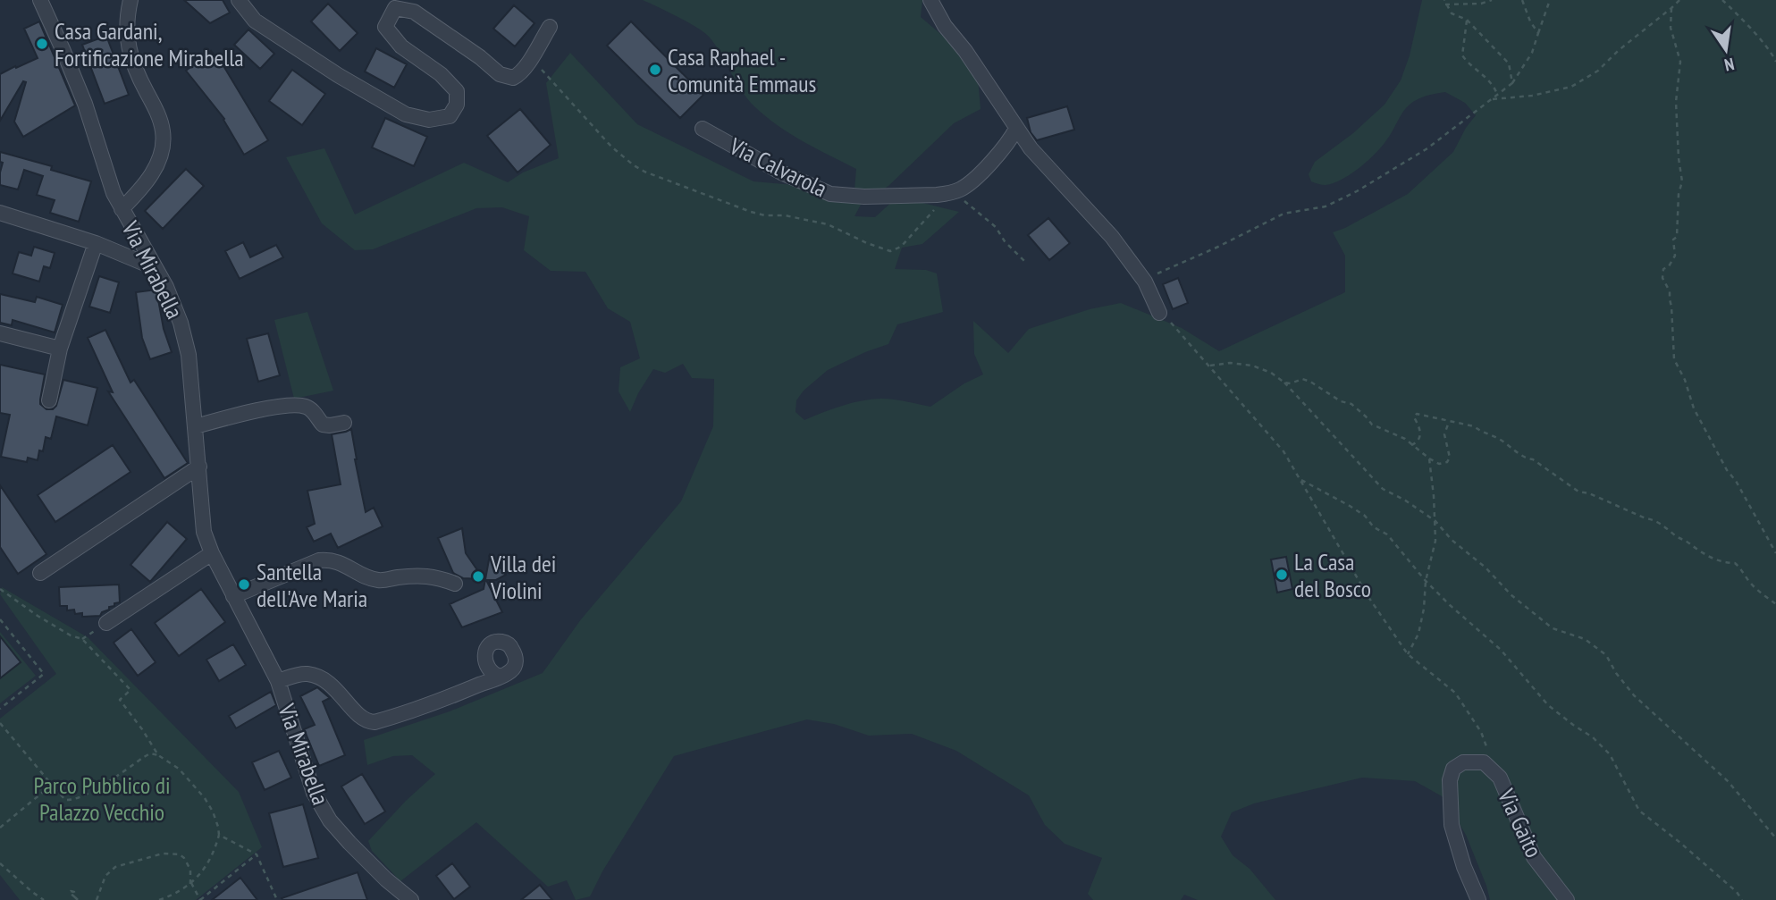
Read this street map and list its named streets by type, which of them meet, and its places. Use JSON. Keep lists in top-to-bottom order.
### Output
{
  "streets": {
    "street": ["Via Calvarola", "Via Mirabella", "Via Gaito"]
  },
  "parks": ["Parco Pubblico di Palazzo Vecchio"],
  "places": [
    "Casa Gardani, Fortificazione Mirabella",
    "Casa Raphael - Comunità Emmaus",
    "La Casa del Bosco",
    "Villa dei Violini",
    "Santella dell'Ave Maria"
  ],
  "north": "bottom"
}
